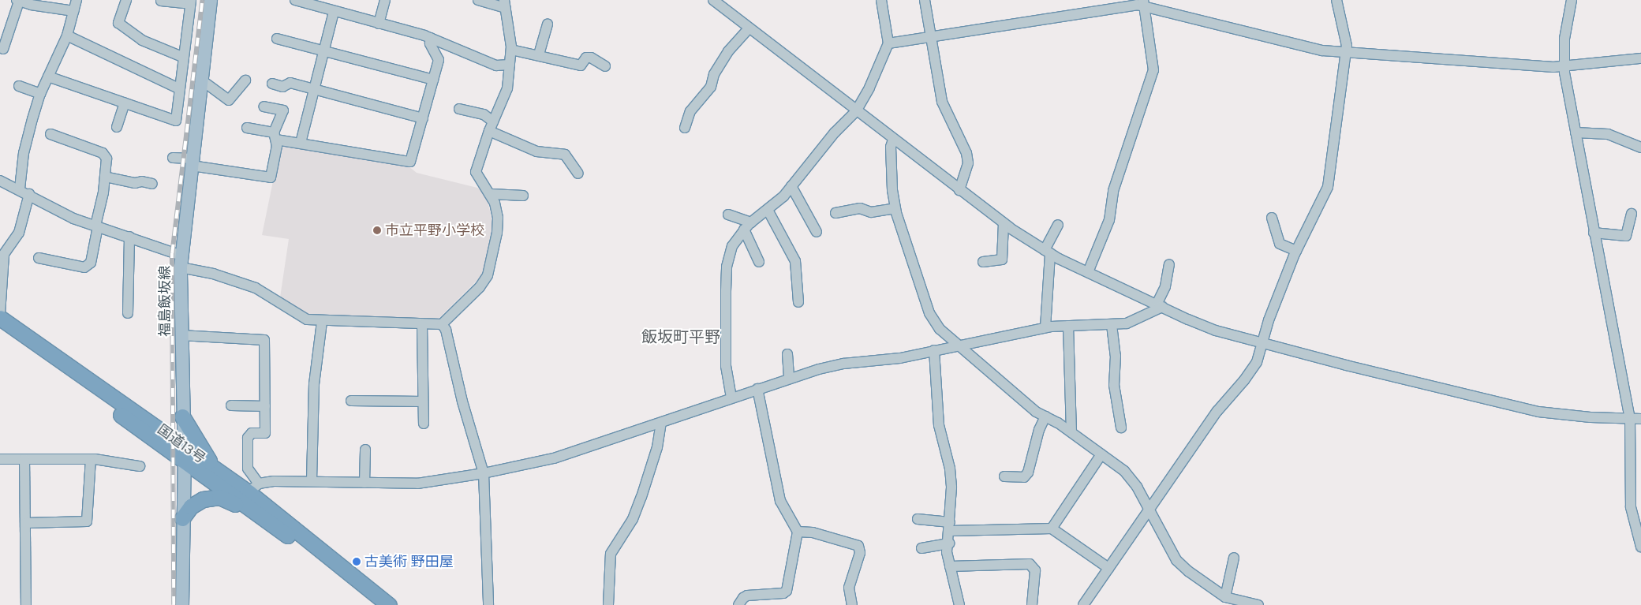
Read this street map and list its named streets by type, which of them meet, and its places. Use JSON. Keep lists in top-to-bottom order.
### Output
{
  "streets": {
    "highway": ["国道13号"],
    "main road": ["福島飯坂線"]
  },
  "crossings": [
    ["福島飯坂線", "国道13号"]
  ],
  "districts": ["飯坂町平野"],
  "places": ["市立平野小学校", "古美術 野田屋"]
}
